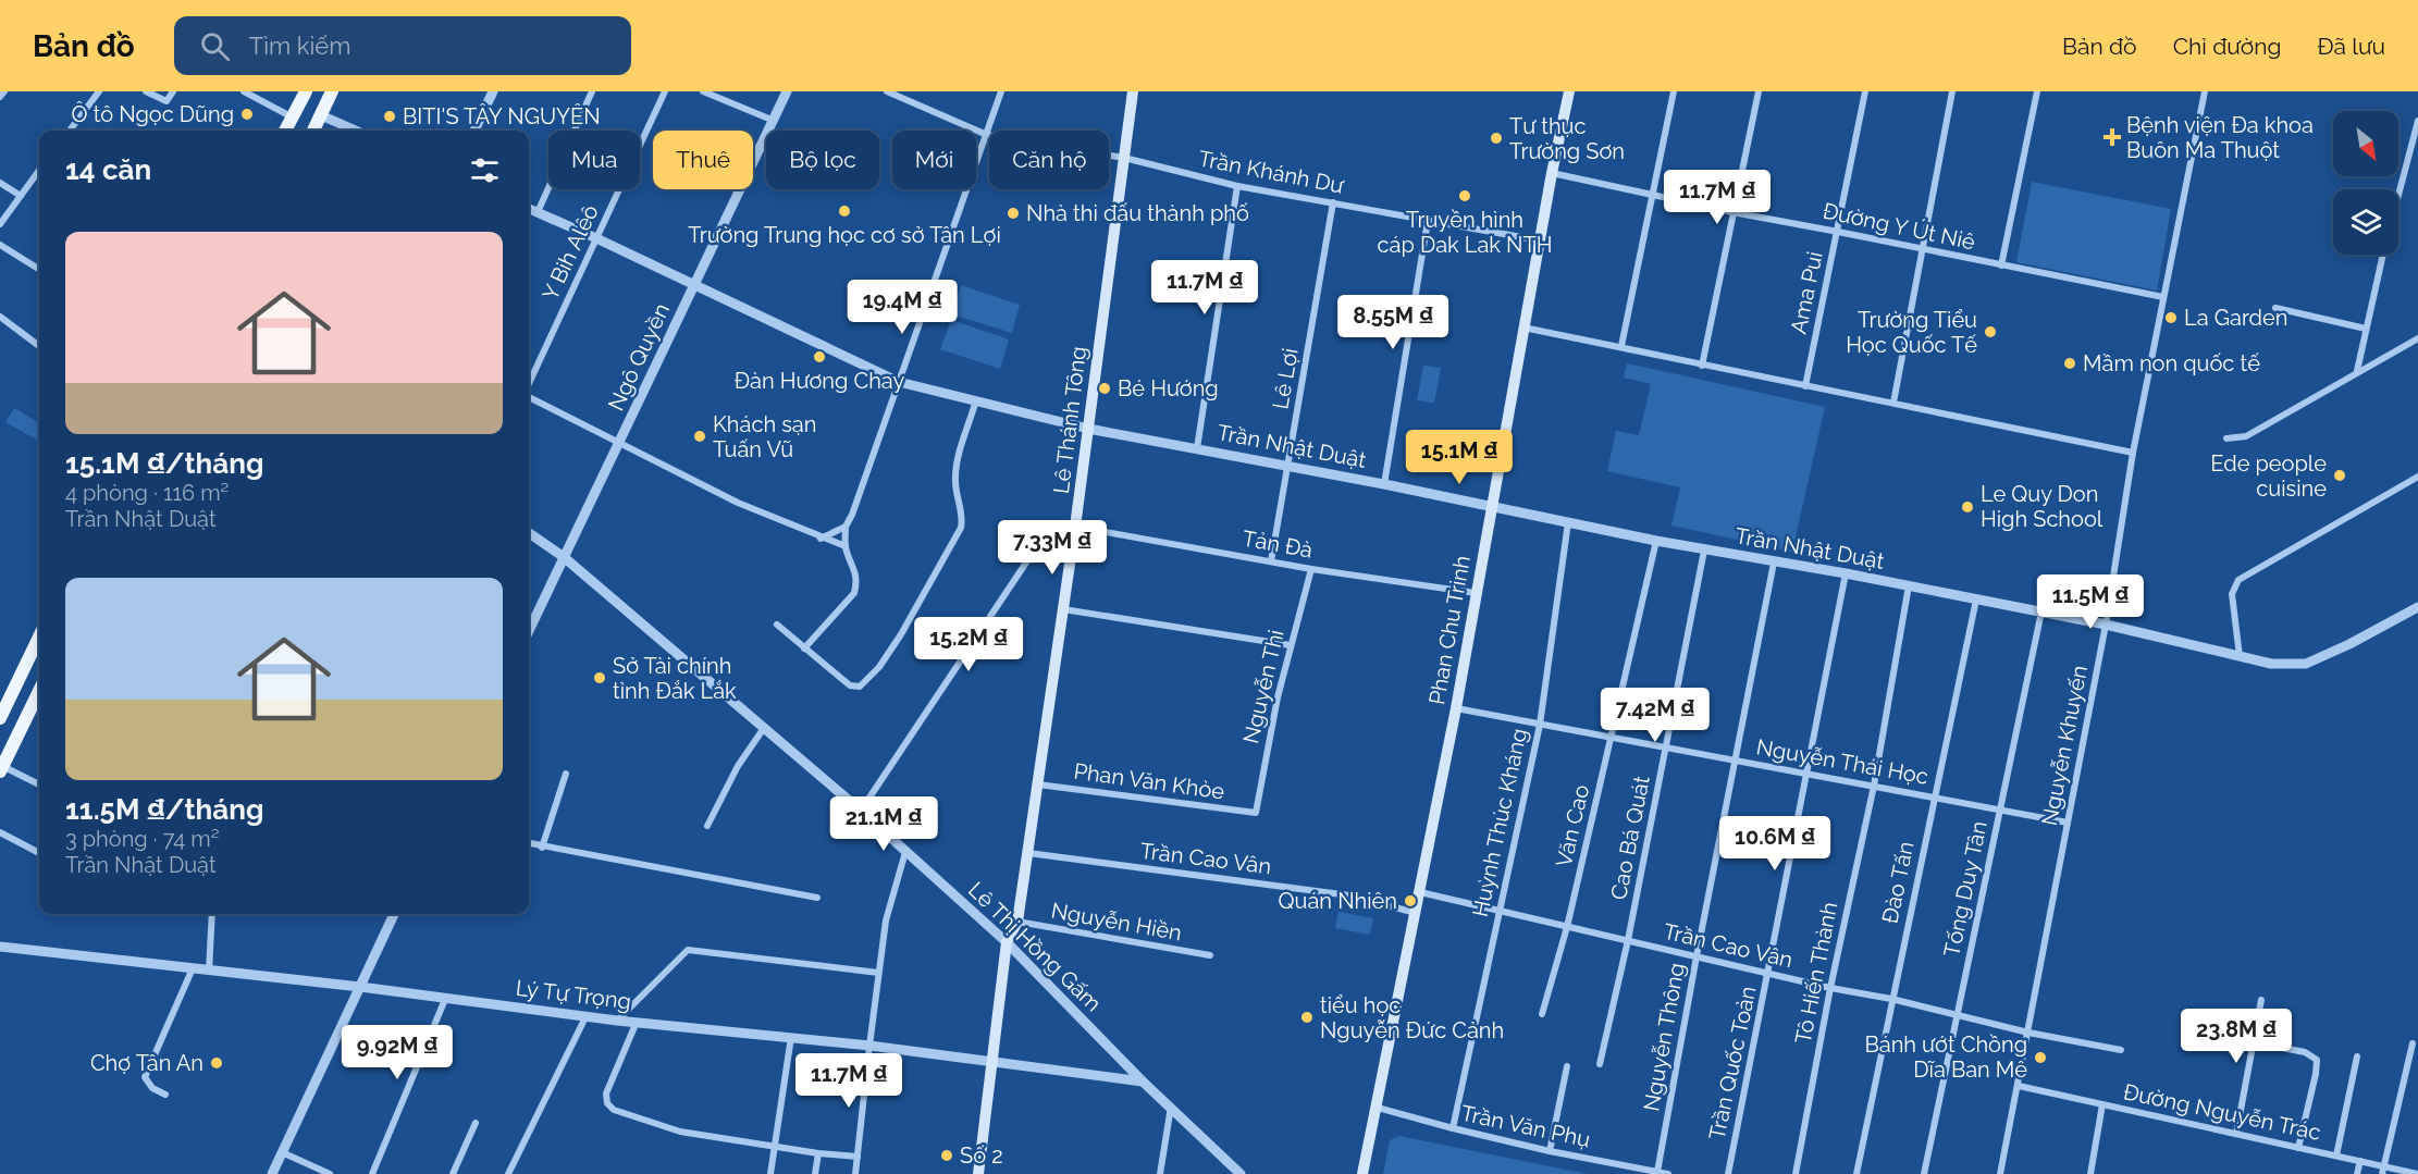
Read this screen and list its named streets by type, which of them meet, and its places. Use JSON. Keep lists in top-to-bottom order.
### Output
{
  "streets": {
    "main road": ["Lê Thánh Tông", "Phan Chu Trinh"],
    "street": [
      "Trần Khánh Dư",
      "Đường Y Út Niê",
      "Y Bih Alêô",
      "Ama Pui",
      "Ngô Quyền",
      "Lê Lợi",
      "Trần Nhật Duật",
      "Tản Đà",
      "Nguyễn Thi",
      "Nguyễn Khuyến",
      "Nguyễn Thái Học",
      "Phan Văn Khòe",
      "Huỳnh Thúc Kháng",
      "Văn Cao",
      "Cao Bá Quát",
      "Trần Cao Vân",
      "Đào Tấn",
      "Tống Duy Tân",
      "Nguyễn Hiền",
      "Lê Thị Hồng Gấm",
      "Tô Hiến Thành",
      "Lý Tự Trọng",
      "Nguyễn Thông",
      "Trần Quốc Toản",
      "Đường Nguyễn Trác",
      "Trần Văn Phụ"
    ]
  },
  "crossings": [
    ["Trần Khánh Dư", "Lê Lợi"],
    ["Trần Khánh Dư", "Lê Thánh Tông"],
    ["Trần Khánh Dư", "Phan Chu Trinh"],
    ["Đường Y Út Niê", "Ama Pui"],
    ["Đường Y Út Niê", "Phan Chu Trinh"],
    ["Đường Y Út Niê", "Nguyễn Khuyến"],
    ["Y Bih Alêô", "Trần Nhật Duật"],
    ["Ngô Quyền", "Trần Nhật Duật"],
    ["Ngô Quyền", "Lê Thị Hồng Gấm"],
    ["Lê Lợi", "Trần Nhật Duật"],
    ["Lê Lợi", "Tản Đà"],
    ["Lê Thánh Tông", "Trần Nhật Duật"],
    ["Lê Thánh Tông", "Tản Đà"],
    ["Lê Thánh Tông", "Phan Văn Khòe"],
    ["Lê Thánh Tông", "Trần Cao Vân"],
    ["Lê Thánh Tông", "Nguyễn Hiền"],
    ["Lê Thánh Tông", "Lê Thị Hồng Gấm"],
    ["Lê Thánh Tông", "Lý Tự Trọng"],
    ["Trần Nhật Duật", "Phan Chu Trinh"],
    ["Trần Nhật Duật", "Nguyễn Khuyến"],
    ["Trần Nhật Duật", "Huỳnh Thúc Kháng"],
    ["Trần Nhật Duật", "Văn Cao"],
    ["Trần Nhật Duật", "Cao Bá Quát"],
    ["Trần Nhật Duật", "Đào Tấn"],
    ["Trần Nhật Duật", "Tống Duy Tân"],
    ["Trần Nhật Duật", "Tô Hiến Thành"],
    ["Trần Nhật Duật", "Nguyễn Thông"],
    ["Trần Nhật Duật", "Trần Quốc Toản"],
    ["Tản Đà", "Phan Chu Trinh"],
    ["Tản Đà", "Nguyễn Thi"],
    ["Phan Chu Trinh", "Nguyễn Thái Học"],
    ["Phan Chu Trinh", "Trần Cao Vân"],
    ["Phan Chu Trinh", "Trần Văn Phụ"],
    ["Nguyễn Thi", "Phan Văn Khòe"],
    ["Nguyễn Khuyến", "Nguyễn Thái Học"],
    ["Nguyễn Khuyến", "Trần Cao Vân"],
    ["Nguyễn Khuyến", "Đường Nguyễn Trác"],
    ["Nguyễn Thái Học", "Huỳnh Thúc Kháng"],
    ["Nguyễn Thái Học", "Văn Cao"],
    ["Nguyễn Thái Học", "Cao Bá Quát"],
    ["Nguyễn Thái Học", "Đào Tấn"],
    ["Nguyễn Thái Học", "Tống Duy Tân"],
    ["Nguyễn Thái Học", "Tô Hiến Thành"],
    ["Nguyễn Thái Học", "Nguyễn Thông"],
    ["Nguyễn Thái Học", "Trần Quốc Toản"],
    ["Huỳnh Thúc Kháng", "Trần Cao Vân"],
    ["Huỳnh Thúc Kháng", "Trần Văn Phụ"],
    ["Văn Cao", "Trần Cao Vân"],
    ["Cao Bá Quát", "Trần Cao Vân"],
    ["Trần Cao Vân", "Đào Tấn"],
    ["Trần Cao Vân", "Tống Duy Tân"],
    ["Trần Cao Vân", "Tô Hiến Thành"],
    ["Trần Cao Vân", "Nguyễn Thông"],
    ["Trần Cao Vân", "Trần Quốc Toản"],
    ["Lê Thị Hồng Gấm", "Lý Tự Trọng"],
    ["Nguyễn Thông", "Trần Văn Phụ"]
  ],
  "places": {
    "other": [
      "Ô tô Ngọc Dũng",
      "BITI'S TÂY NGUYÊN",
      "Tư thục Trường Sơn",
      "Truyền hình cáp Dak Lak NTH",
      "Trường Trung học cơ sở Tân Lợi",
      "Nhà thi đấu thành phố",
      "La Garden",
      "Trường Tiểu Học Quốc Tế",
      "Đàn Hương Chay",
      "Mầm non quốc tế",
      "Bé Hướng",
      "Khách sạn Tuấn Vũ",
      "Ede people cuisine",
      "Le Quy Don High School",
      "Sở Tài chính tỉnh Đắk Lắk",
      "Quán Nhiên",
      "tiểu học Nguyễn Đức Cảnh",
      "Bánh ướt Chồng Dĩa Ban Mê",
      "Chợ Tân An",
      "Số 2"
    ],
    "health": ["Bệnh viện Đa khoa Buôn Ma Thuột"]
  },
  "north": "bottom right",
  "page": {
    "header": "Bản đồ",
    "search": "Tìm kiếm",
    "nav": ["Bản đồ", "Chỉ đường", "Đã lưu"],
    "chip": [
      "Mua",
      "Thuê",
      "Bộ lọc",
      "Mới",
      "Căn hộ"
    ],
    "heading": "14 căn",
    "price": [
      "11.7M ₫",
      "11.7M ₫",
      "19.4M ₫",
      "8.55M ₫",
      "15.1M ₫",
      "7.33M ₫",
      "11.5M ₫",
      "15.2M ₫",
      "7.42M ₫",
      "21.1M ₫",
      "10.6M ₫",
      "23.8M ₫",
      "9.92M ₫",
      "11.7M ₫"
    ],
    "list": [
      {
        "name": "15.1M ₫/tháng",
        "note": "4 phòng · 116 m² · Trần Nhật Duật"
      },
      {
        "name": "11.5M ₫/tháng",
        "note": "3 phòng · 74 m² · Trần Nhật Duật"
      }
    ]
  }
}
